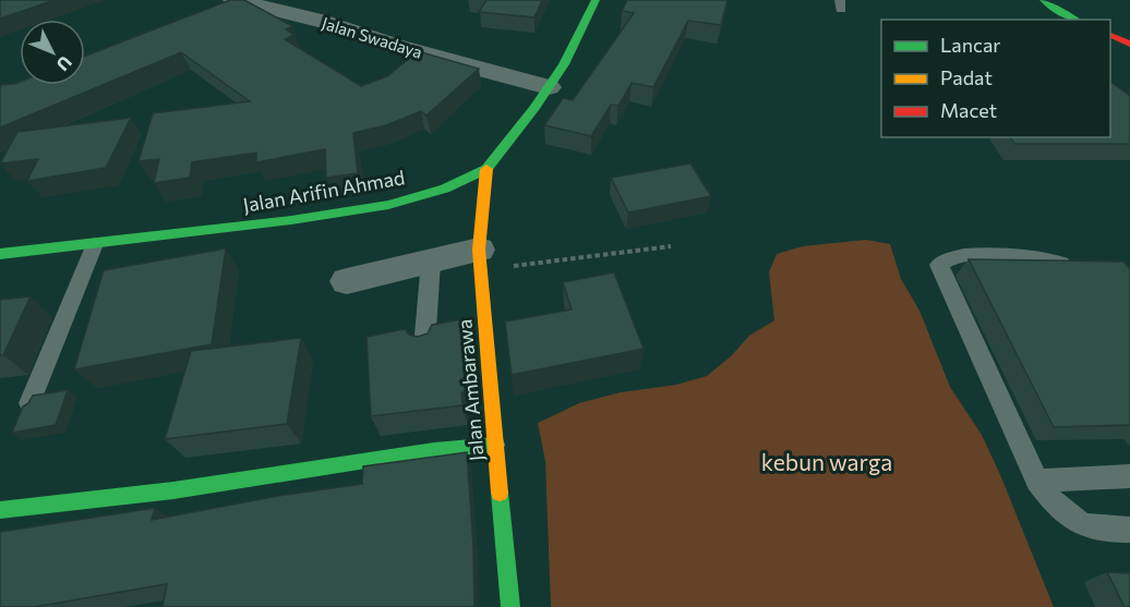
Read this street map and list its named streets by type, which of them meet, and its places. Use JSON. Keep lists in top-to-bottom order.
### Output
{
  "streets": {
    "street": ["Jalan Swadaya", "Jalan Arifin Ahmad", "Jalan Ambarawa"]
  },
  "crossings": [
    ["Jalan Swadaya", "Jalan Arifin Ahmad"],
    ["Jalan Arifin Ahmad", "Jalan Ambarawa"]
  ],
  "parks": ["kebun warga"],
  "legend": ["Lancar", "Padat", "Macet"],
  "north": "bottom right"
}
